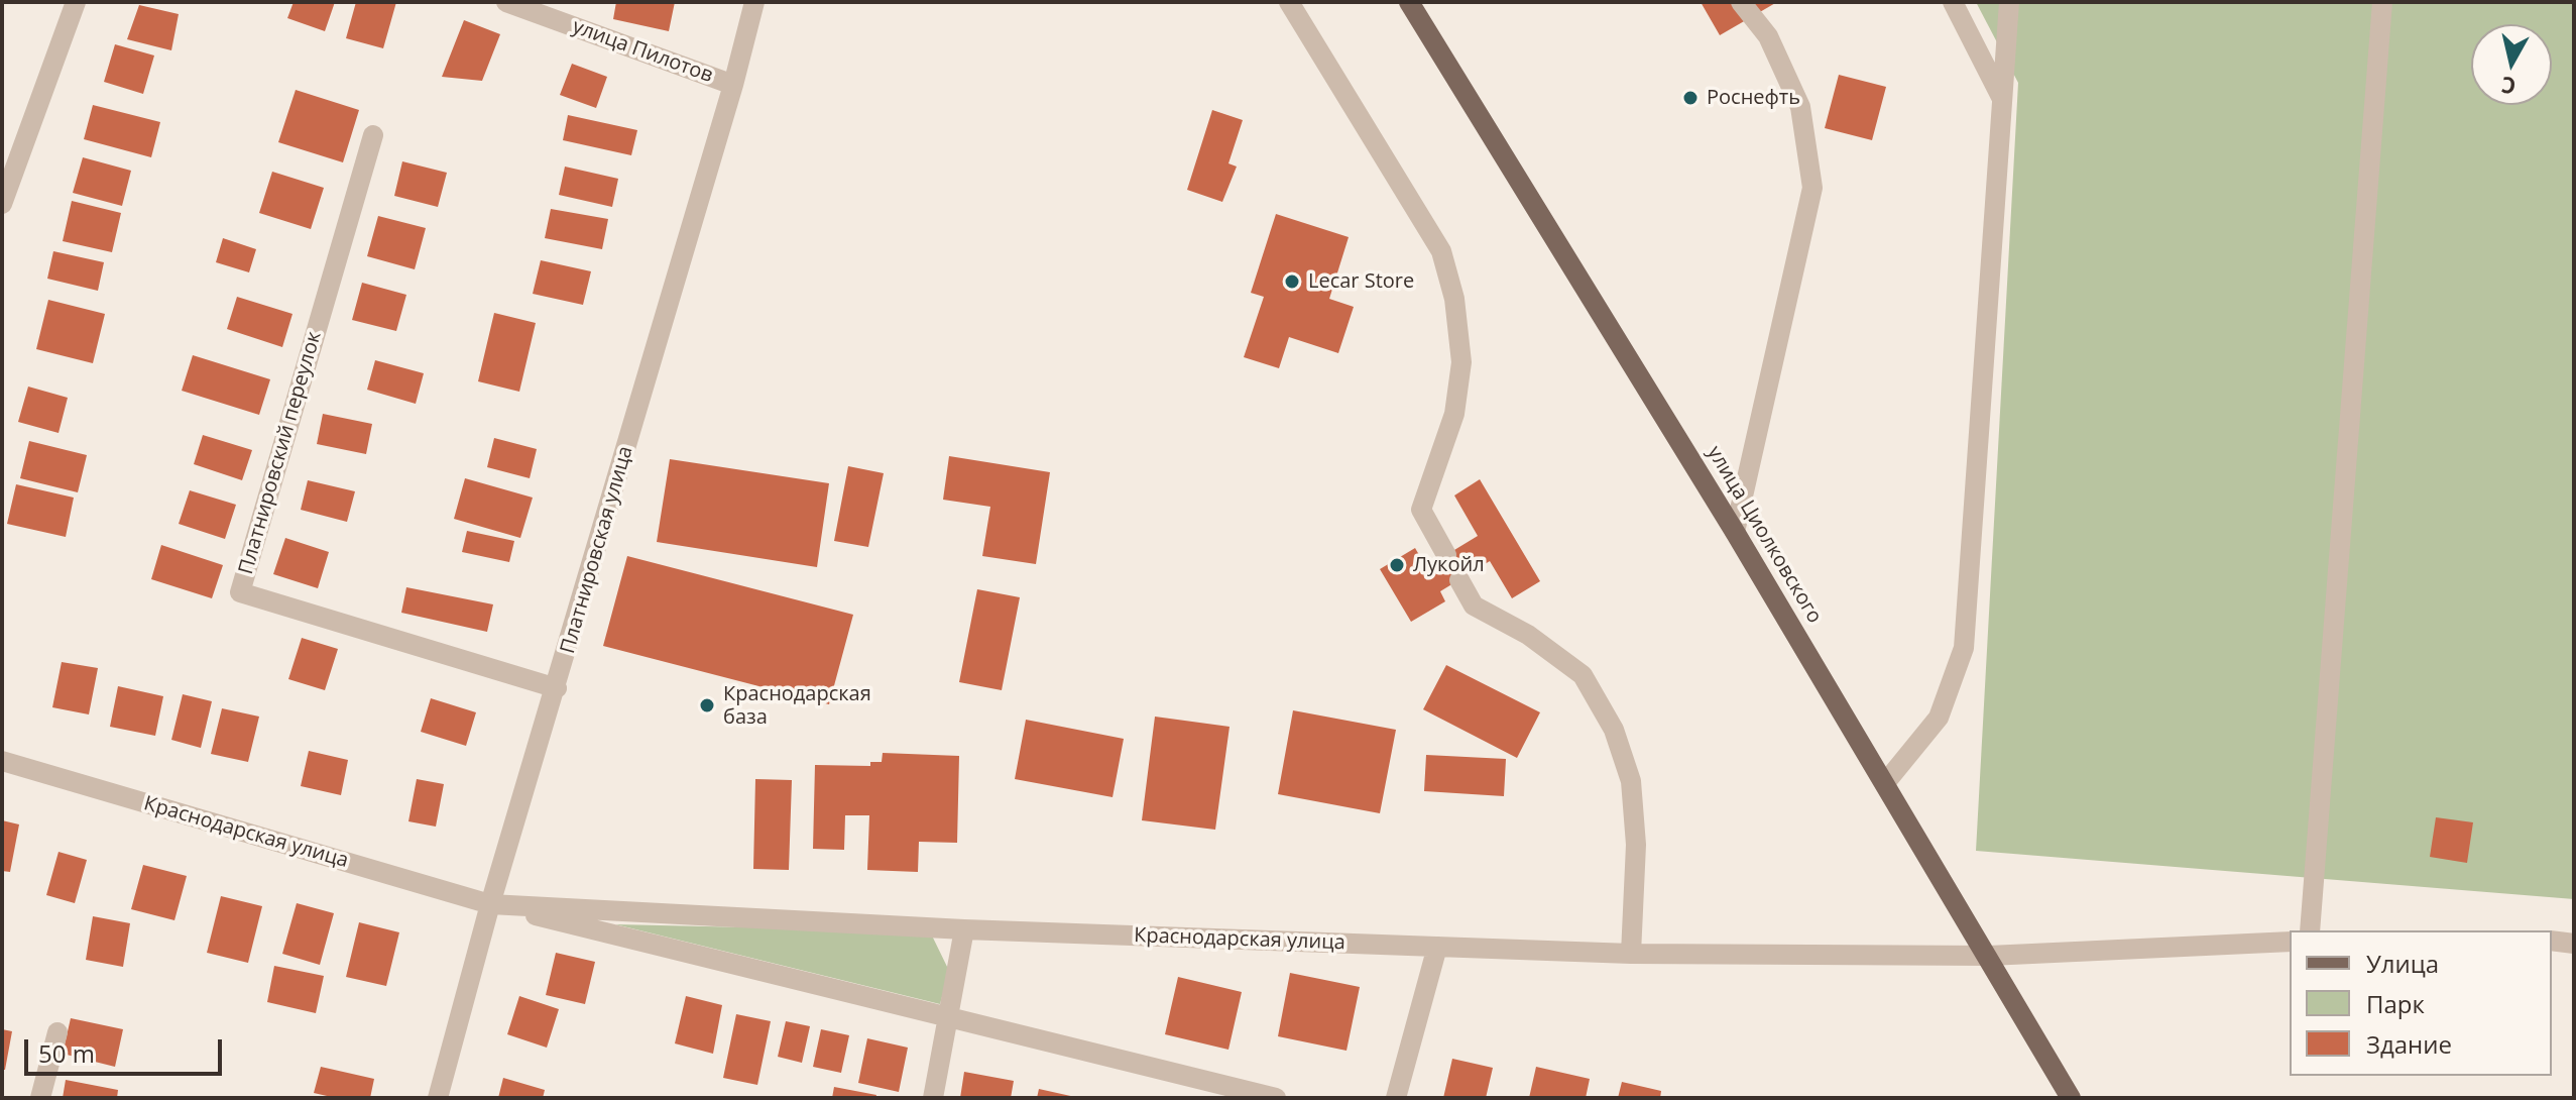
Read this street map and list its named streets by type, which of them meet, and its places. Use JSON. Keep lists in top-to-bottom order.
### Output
{
  "streets": {
    "main road": ["улица Циолковского"],
    "street": [
      "улица Пилотов",
      "Платнировский переулок",
      "Платнировская улица",
      "Краснодарская улица"
    ]
  },
  "crossings": [
    ["улица Пилотов", "Платнировская улица"],
    ["Платнировский переулок", "Платнировская улица"],
    ["улица Циолковского", "Краснодарская улица"],
    ["Платнировская улица", "Краснодарская улица"]
  ],
  "places": [
    "Роснефть",
    "Lecar Store",
    "Лукойл",
    "Краснодарская база"
  ],
  "legend": ["Улица", "Парк", "Здание"],
  "scale_bar": "50 m",
  "north": "bottom"
}
